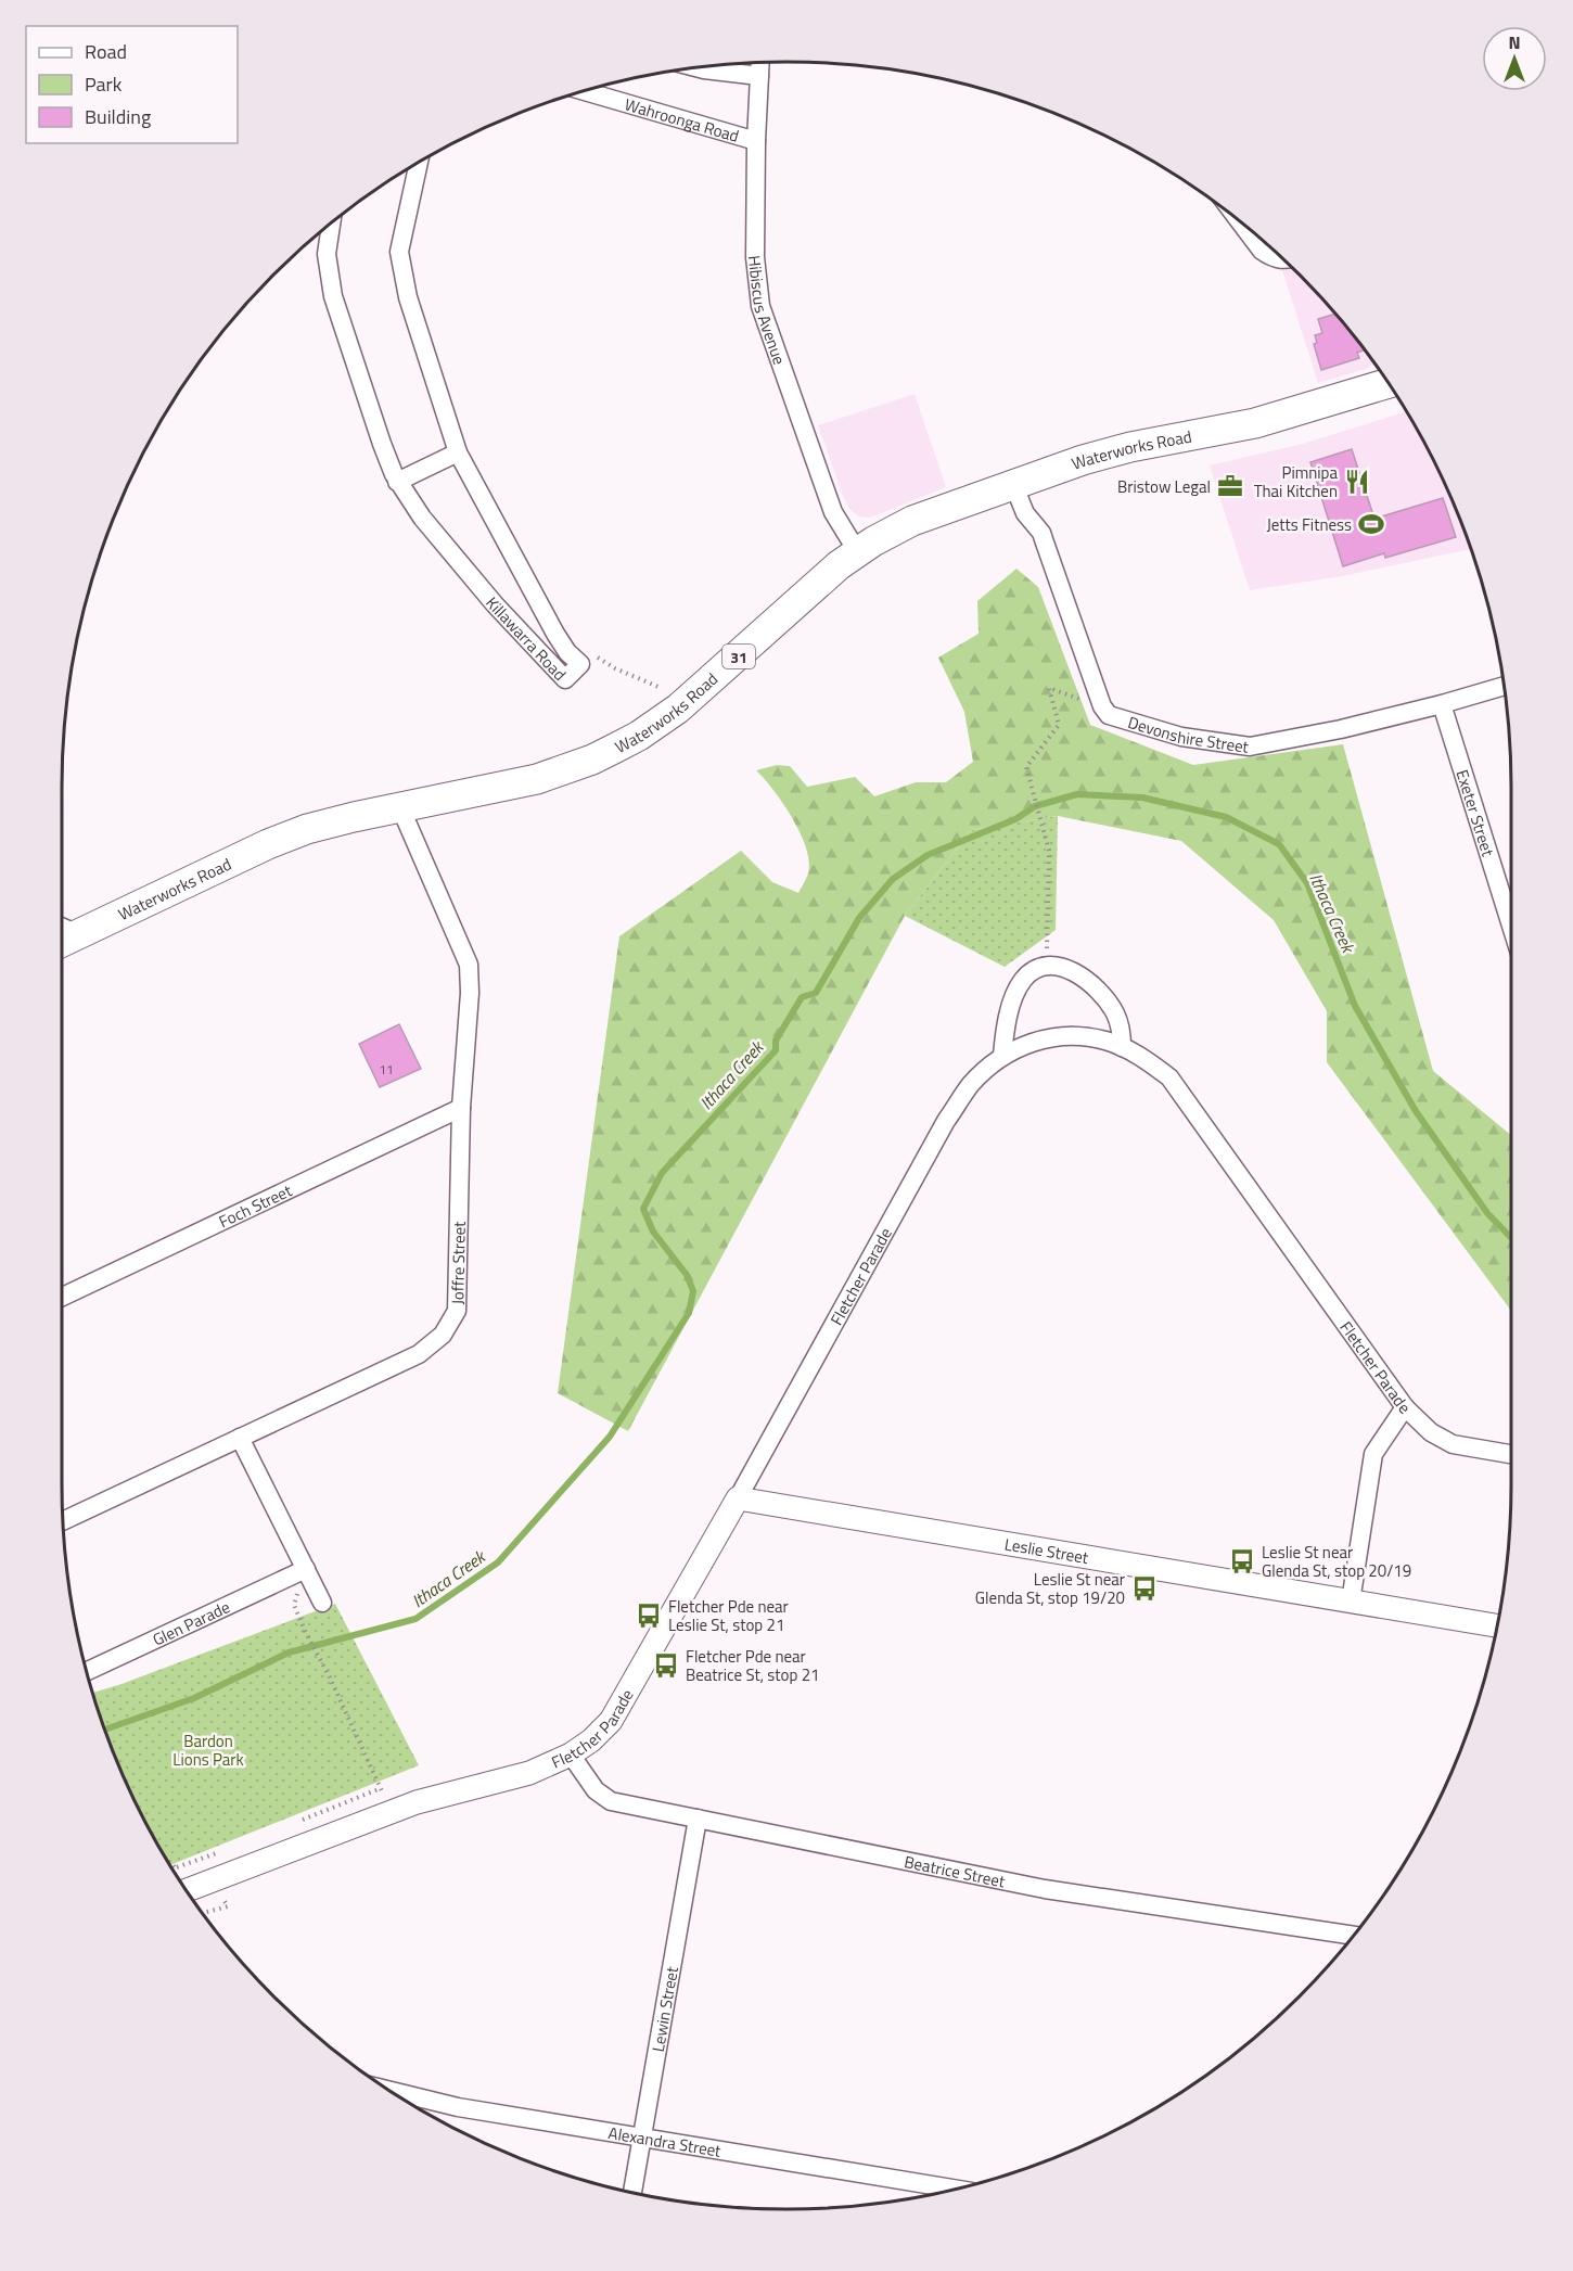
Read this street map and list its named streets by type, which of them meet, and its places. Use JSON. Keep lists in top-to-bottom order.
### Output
{
  "streets": {
    "main road": ["Waterworks Road", "31"],
    "street": [
      "Wahroonga Road",
      "Hibiscus Avenue",
      "Killawarra Road",
      "Devonshire Street",
      "Exeter Street",
      "Foch Street",
      "Joffre Street",
      "Fletcher Parade",
      "Leslie Street",
      "Glen Parade",
      "Beatrice Street",
      "Lewin Street",
      "Alexandra Street"
    ]
  },
  "crossings": [
    ["Wahroonga Road", "Hibiscus Avenue"],
    ["Hibiscus Avenue", "Waterworks Road"],
    ["Waterworks Road", "Joffre Street"],
    ["Devonshire Street", "Exeter Street"],
    ["Foch Street", "Joffre Street"],
    ["Fletcher Parade", "Leslie Street"],
    ["Fletcher Parade", "Beatrice Street"],
    ["Beatrice Street", "Lewin Street"],
    ["Lewin Street", "Alexandra Street"]
  ],
  "water": ["Ithaca Creek"],
  "parks": ["Bardon Lions Park"],
  "places": {
    "restaurant": ["Pimnipa Thai Kitchen"],
    "office": ["Bristow Legal"],
    "sports": ["Jetts Fitness"],
    "bus stop": [
      "Leslie St near Glenda St, stop 20/19",
      "Leslie St near Glenda St, stop 19/20",
      "Fletcher Pde near Leslie St, stop 21",
      "Fletcher Pde near Beatrice St, stop 21"
    ]
  },
  "house_numbers": ["11"],
  "legend": ["Road", "Park", "Building"],
  "north": "top"
}
